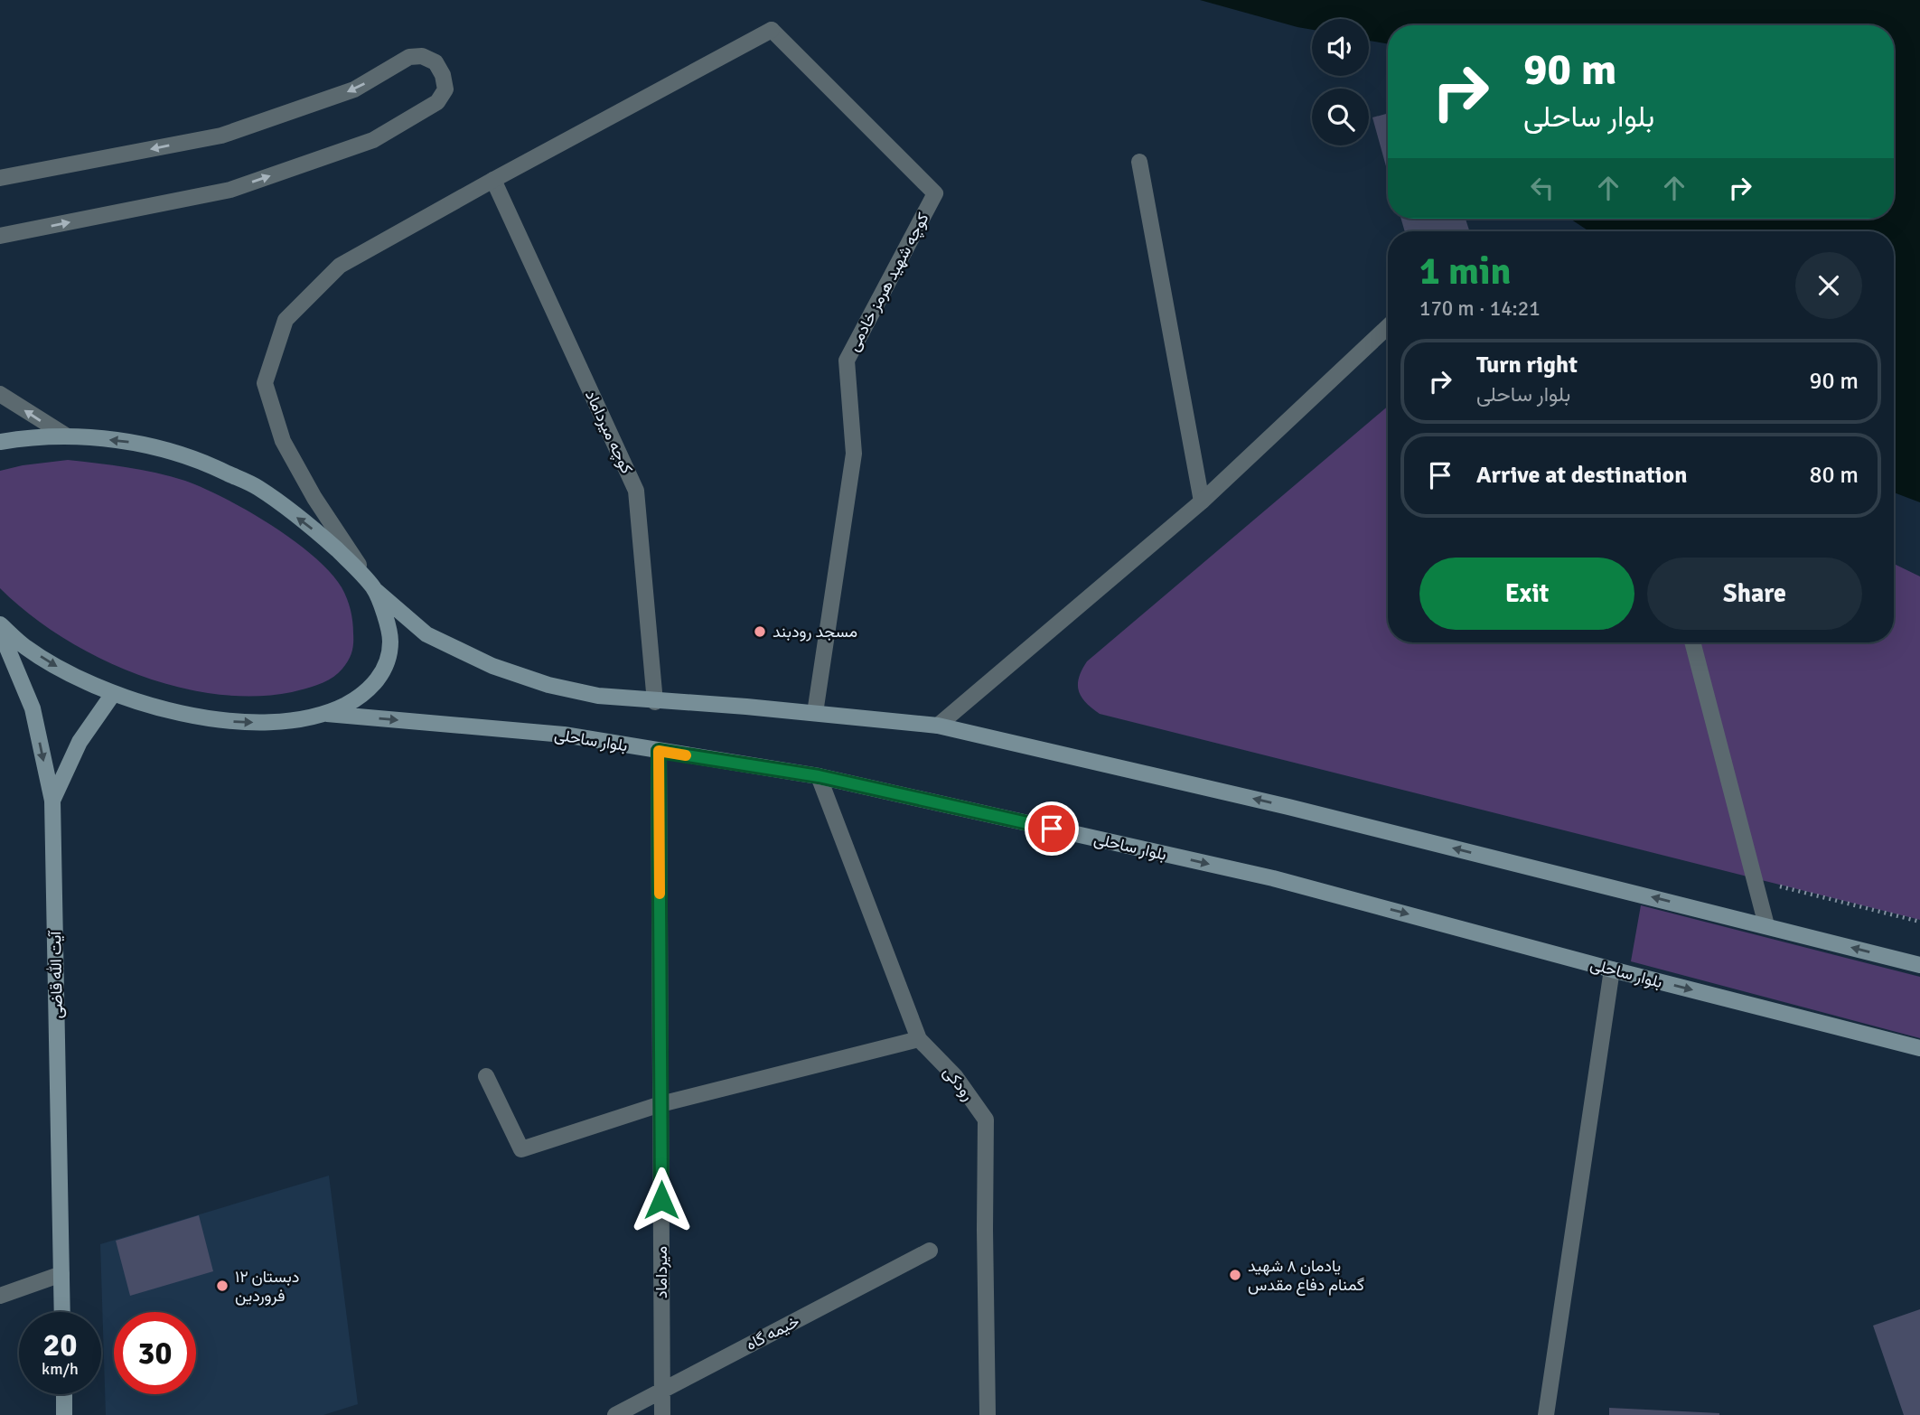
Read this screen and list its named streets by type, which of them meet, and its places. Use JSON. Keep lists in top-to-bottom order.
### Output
{
  "streets": {
    "main road": ["بلوار ساحلی", "آیت الله قاضی"],
    "street": [
      "کوچه شهید هرمز خادمی",
      "کوچه میرداماد",
      "رودکی",
      "میرداماد",
      "خیمه گاه"
    ]
  },
  "crossings": [
    ["کوچه شهید هرمز خادمی", "کوچه میرداماد"],
    ["بلوار ساحلی", "رودکی"],
    ["بلوار ساحلی", "میرداماد"],
    ["میرداماد", "خیمه گاه"]
  ],
  "places": ["مسجد رودبند", "یادمان ۸ شهید گمنام دفاع مقدس", "دبستان ۱۲ فروردین"],
  "page": {
    "turn": ["90 m", "بلوار ساحلی"],
    "heading": ["1 min", "170 m · 14:21"],
    "list": [
      {
        "name": "Turn right",
        "note": "بلوار ساحلی",
        "value": "90 m"
      },
      {
        "name": "Arrive at destination",
        "value": "80 m"
      }
    ],
    "buttons": ["Exit", "Share"],
    "speed": "20 km/h",
    "limit": "30"
  }
}
